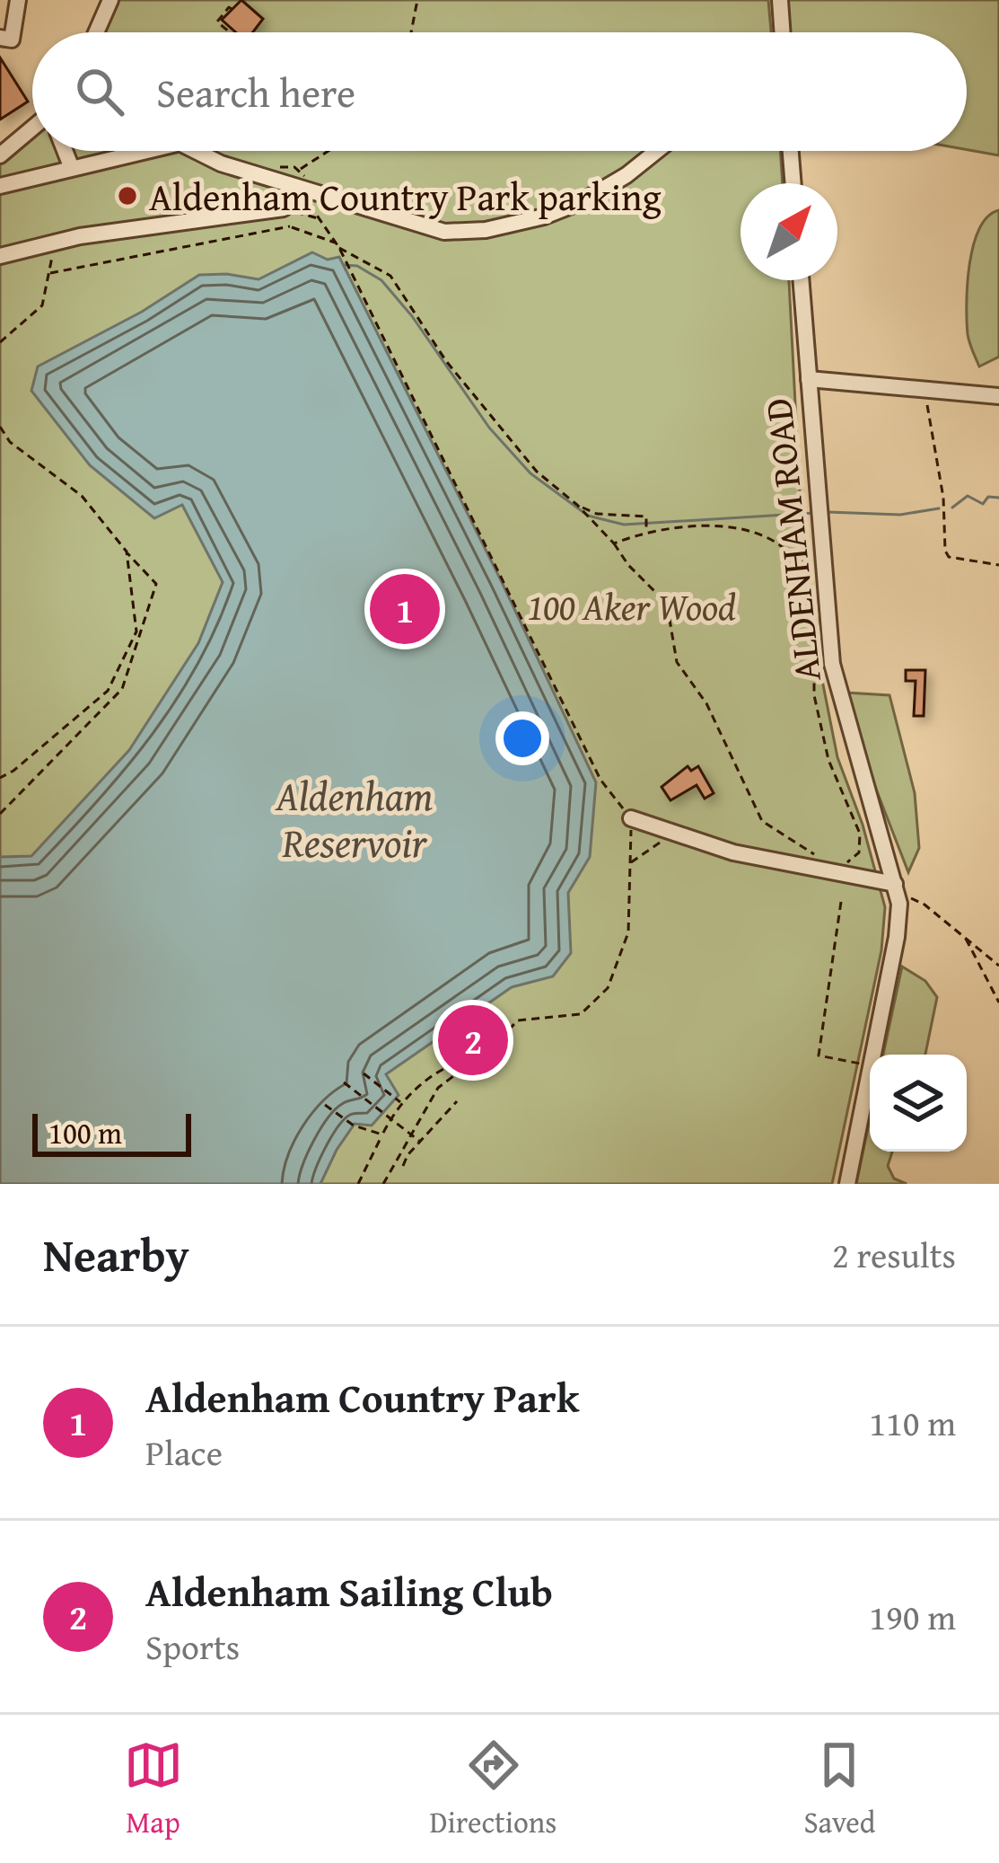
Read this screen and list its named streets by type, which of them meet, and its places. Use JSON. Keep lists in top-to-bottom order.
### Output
{
  "streets": {
    "street": ["ALDENHAM ROAD"]
  },
  "water": ["Aldenham Reservoir"],
  "parks": ["100 Aker Wood"],
  "places": ["Aldenham Country Park parking"],
  "scale_bar": "100 m",
  "north": "top right",
  "page": {
    "search": "Search here",
    "pins": ["1", "2"],
    "scale": "100 m",
    "heading": ["Nearby", "2 results"],
    "list": [
      {
        "mark": "1",
        "name": "Aldenham Country Park",
        "note": "Place",
        "value": "110 m"
      },
      {
        "mark": "2",
        "name": "Aldenham Sailing Club",
        "note": "Sports",
        "value": "190 m"
      }
    ],
    "nav": ["Map", "Directions", "Saved"]
  }
}
